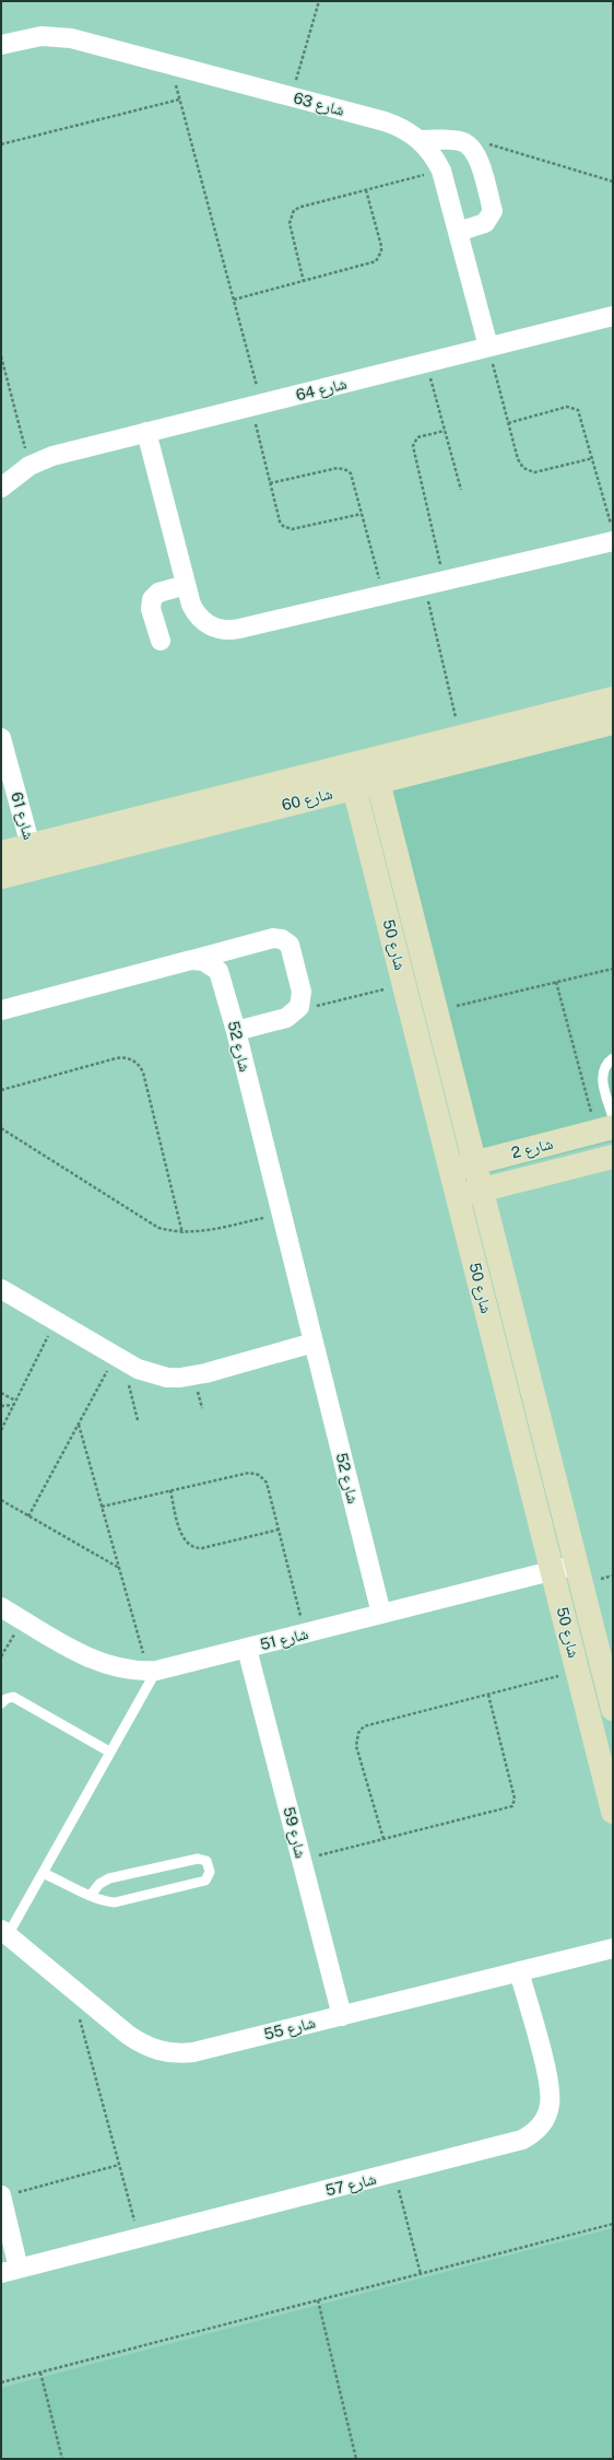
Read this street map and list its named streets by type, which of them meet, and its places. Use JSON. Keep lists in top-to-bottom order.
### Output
{
  "streets": {
    "street": [
      "شارع 63",
      "شارع 64",
      "شارع 60",
      "شارع 61",
      "شارع 50",
      "شارع 52",
      "شارع 2",
      "شارع 51",
      "شارع 59",
      "شارع 55",
      "شارع 57"
    ]
  },
  "crossings": [
    ["شارع 63", "شارع 64"],
    ["شارع 60", "شارع 61"],
    ["شارع 60", "شارع 50"],
    ["شارع 50", "شارع 2"],
    ["شارع 50", "شارع 51"],
    ["شارع 52", "شارع 51"],
    ["شارع 51", "شارع 59"],
    ["شارع 59", "شارع 55"],
    ["شارع 55", "شارع 57"]
  ]
}
